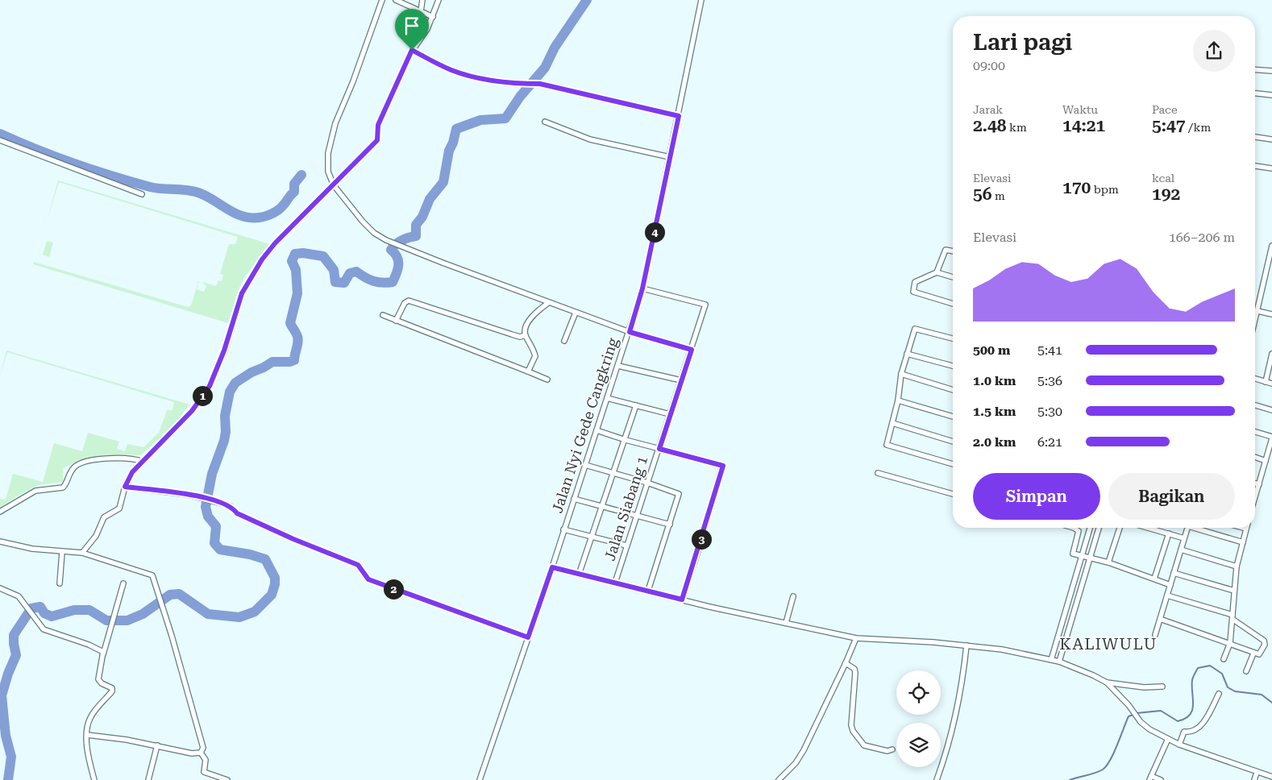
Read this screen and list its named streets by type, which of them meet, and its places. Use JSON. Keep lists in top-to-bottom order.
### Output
{
  "streets": {
    "street": ["Jalan Nyi Gede Cangkring", "Jalan Siabang 1"]
  },
  "crossings": [
    ["Jalan Nyi Gede Cangkring", "Jalan Siabang 1"]
  ],
  "districts": ["KALIWULU"],
  "page": {
    "heading": ["Lari pagi", "09:00"],
    "stats": [
      ["Jarak", "2.48 km"],
      ["Waktu", "14:21"],
      ["Pace", "5:47 /km"],
      ["Elevasi", "56 m"],
      ["170 bpm"],
      ["kcal", "192"]
    ],
    "chart": ["Elevasi", "166–206 m"],
    "pins": [
      "4",
      "1",
      "3",
      "2"
    ],
    "list": [
      {
        "name": "500 m",
        "note": "5:41"
      },
      {
        "name": "1.0 km",
        "note": "5:36"
      },
      {
        "name": "1.5 km",
        "note": "5:30"
      },
      {
        "name": "2.0 km",
        "note": "6:21"
      }
    ],
    "buttons": ["Simpan", "Bagikan"]
  }
}
